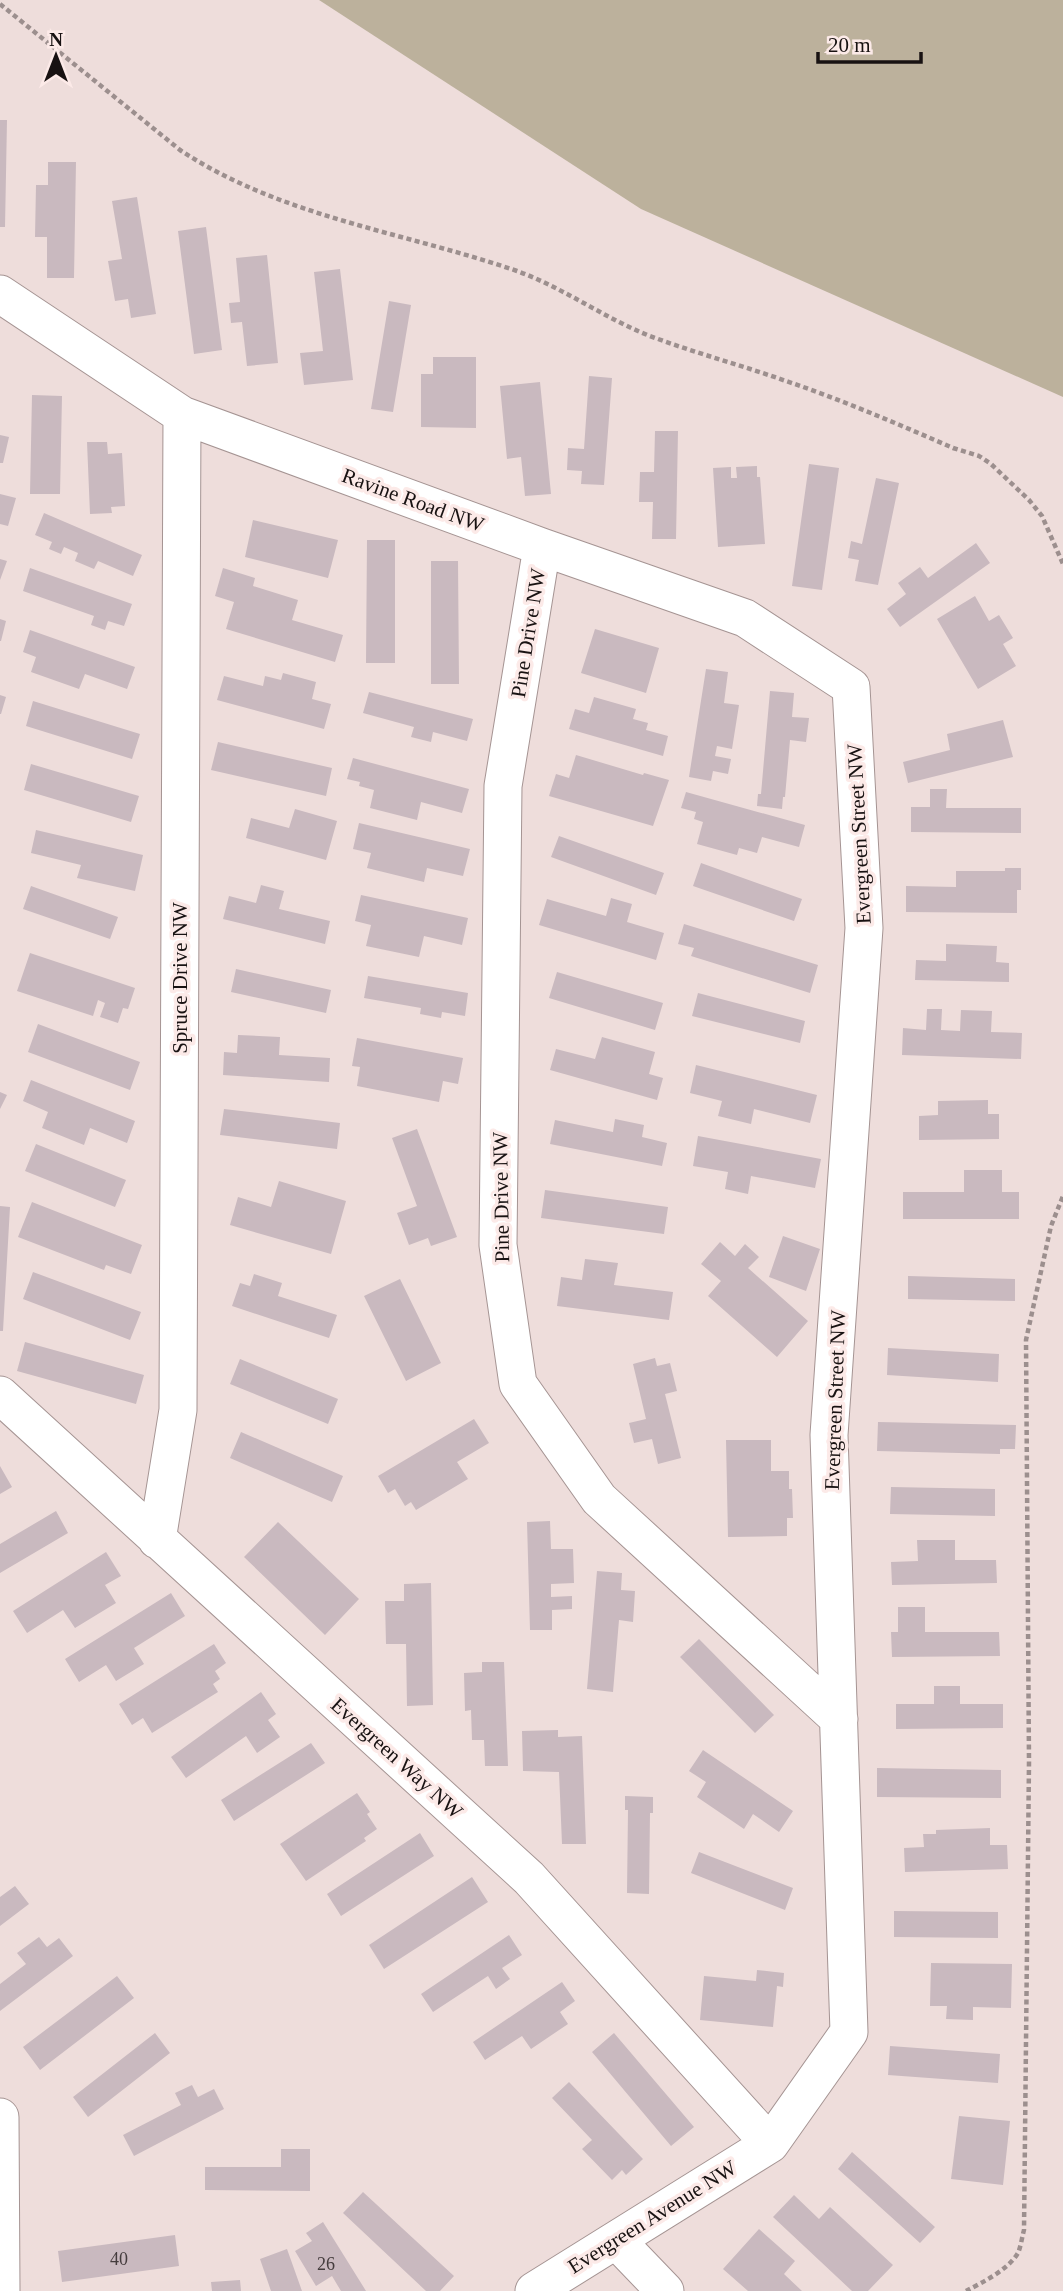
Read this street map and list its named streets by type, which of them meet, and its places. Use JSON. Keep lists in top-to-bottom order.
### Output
{
  "streets": {
    "street": [
      "Ravine Road NW",
      "Pine Drive NW",
      "Evergreen Street NW",
      "Spruce Drive NW",
      "Evergreen Way NW",
      "Evergreen Avenue NW"
    ]
  },
  "crossings": [
    ["Ravine Road NW", "Pine Drive NW"],
    ["Ravine Road NW", "Evergreen Street NW"],
    ["Ravine Road NW", "Spruce Drive NW"],
    ["Pine Drive NW", "Evergreen Street NW"],
    ["Evergreen Street NW", "Evergreen Way NW"],
    ["Evergreen Street NW", "Evergreen Avenue NW"],
    ["Spruce Drive NW", "Evergreen Way NW"],
    ["Evergreen Way NW", "Evergreen Avenue NW"]
  ],
  "house_numbers": ["40", "26"],
  "scale_bar": "20 m",
  "north": "top"
}
